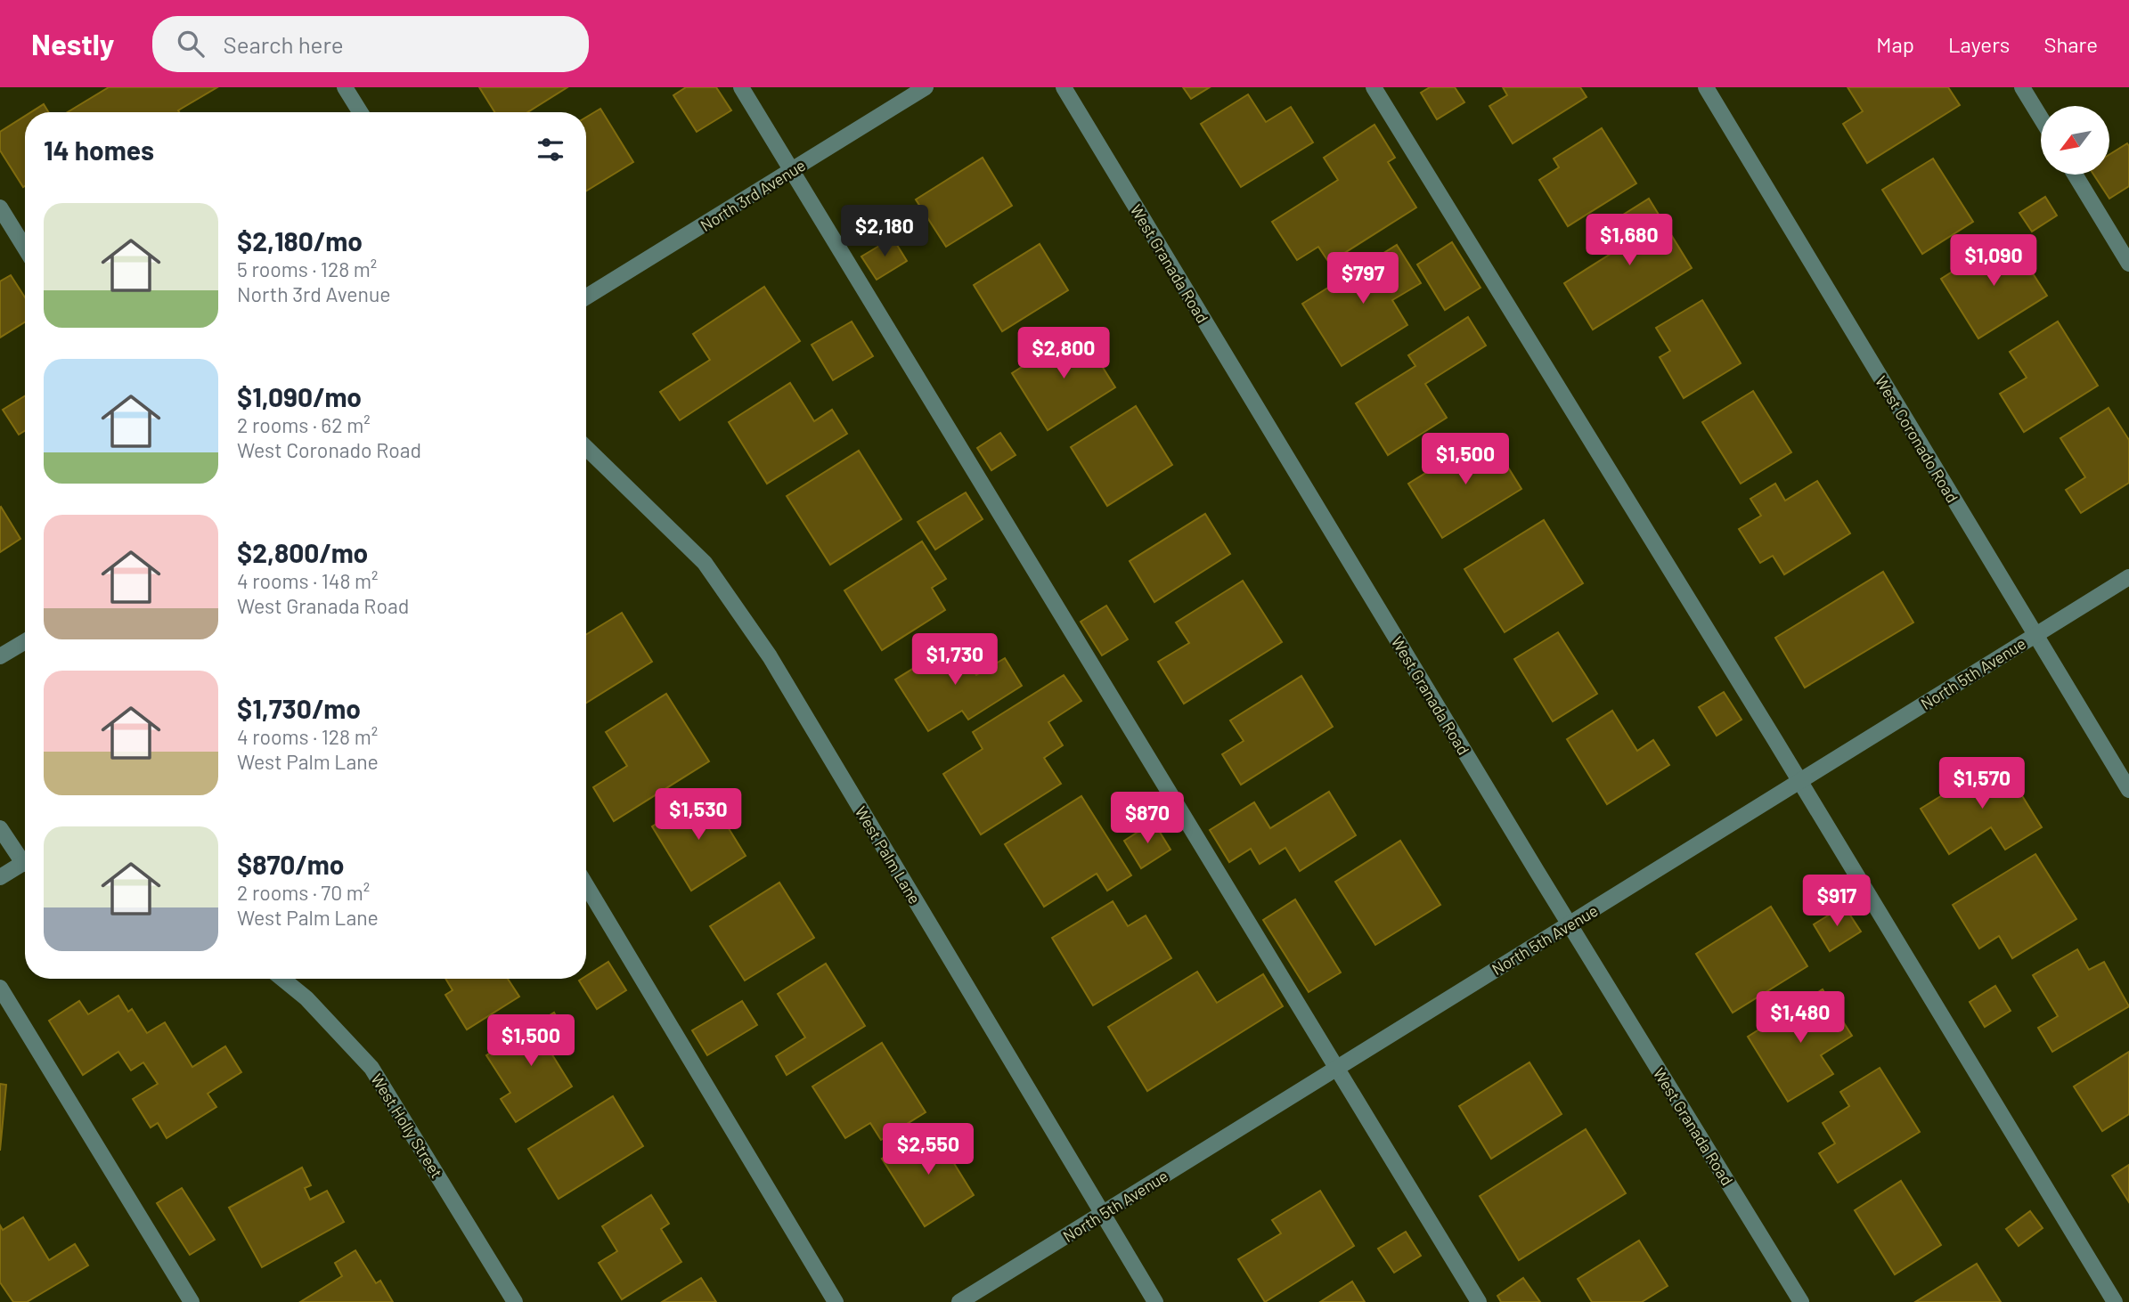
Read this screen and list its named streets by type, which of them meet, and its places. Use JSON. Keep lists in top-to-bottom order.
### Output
{
  "streets": {
    "street": [
      "North 3rd Avenue",
      "West Granada Road",
      "West Coronado Road",
      "North 5th Avenue",
      "West Palm Lane",
      "West Holly Street"
    ]
  },
  "crossings": [
    ["West Granada Road", "North 5th Avenue"],
    ["West Coronado Road", "North 5th Avenue"],
    ["North 5th Avenue", "West Palm Lane"]
  ],
  "north": "bottom left",
  "page": {
    "header": "Nestly",
    "search": "Search here",
    "nav": ["Map", "Layers", "Share"],
    "heading": "14 homes",
    "list": [
      {
        "name": "$2,180/mo",
        "note": "5 rooms · 128 m² · North 3rd Avenue"
      },
      {
        "name": "$1,090/mo",
        "note": "2 rooms · 62 m² · West Coronado Road"
      },
      {
        "name": "$2,800/mo",
        "note": "4 rooms · 148 m² · West Granada Road"
      },
      {
        "name": "$1,730/mo",
        "note": "4 rooms · 128 m² · West Palm Lane"
      },
      {
        "name": "$870/mo",
        "note": "2 rooms · 70 m² · West Palm Lane"
      }
    ],
    "price": [
      "$2,180",
      "$1,680",
      "$1,090",
      "$797",
      "$2,800",
      "$1,500",
      "$1,730",
      "$1,570",
      "$1,530",
      "$870",
      "$917",
      "$1,480",
      "$1,500",
      "$2,550"
    ]
  }
}
